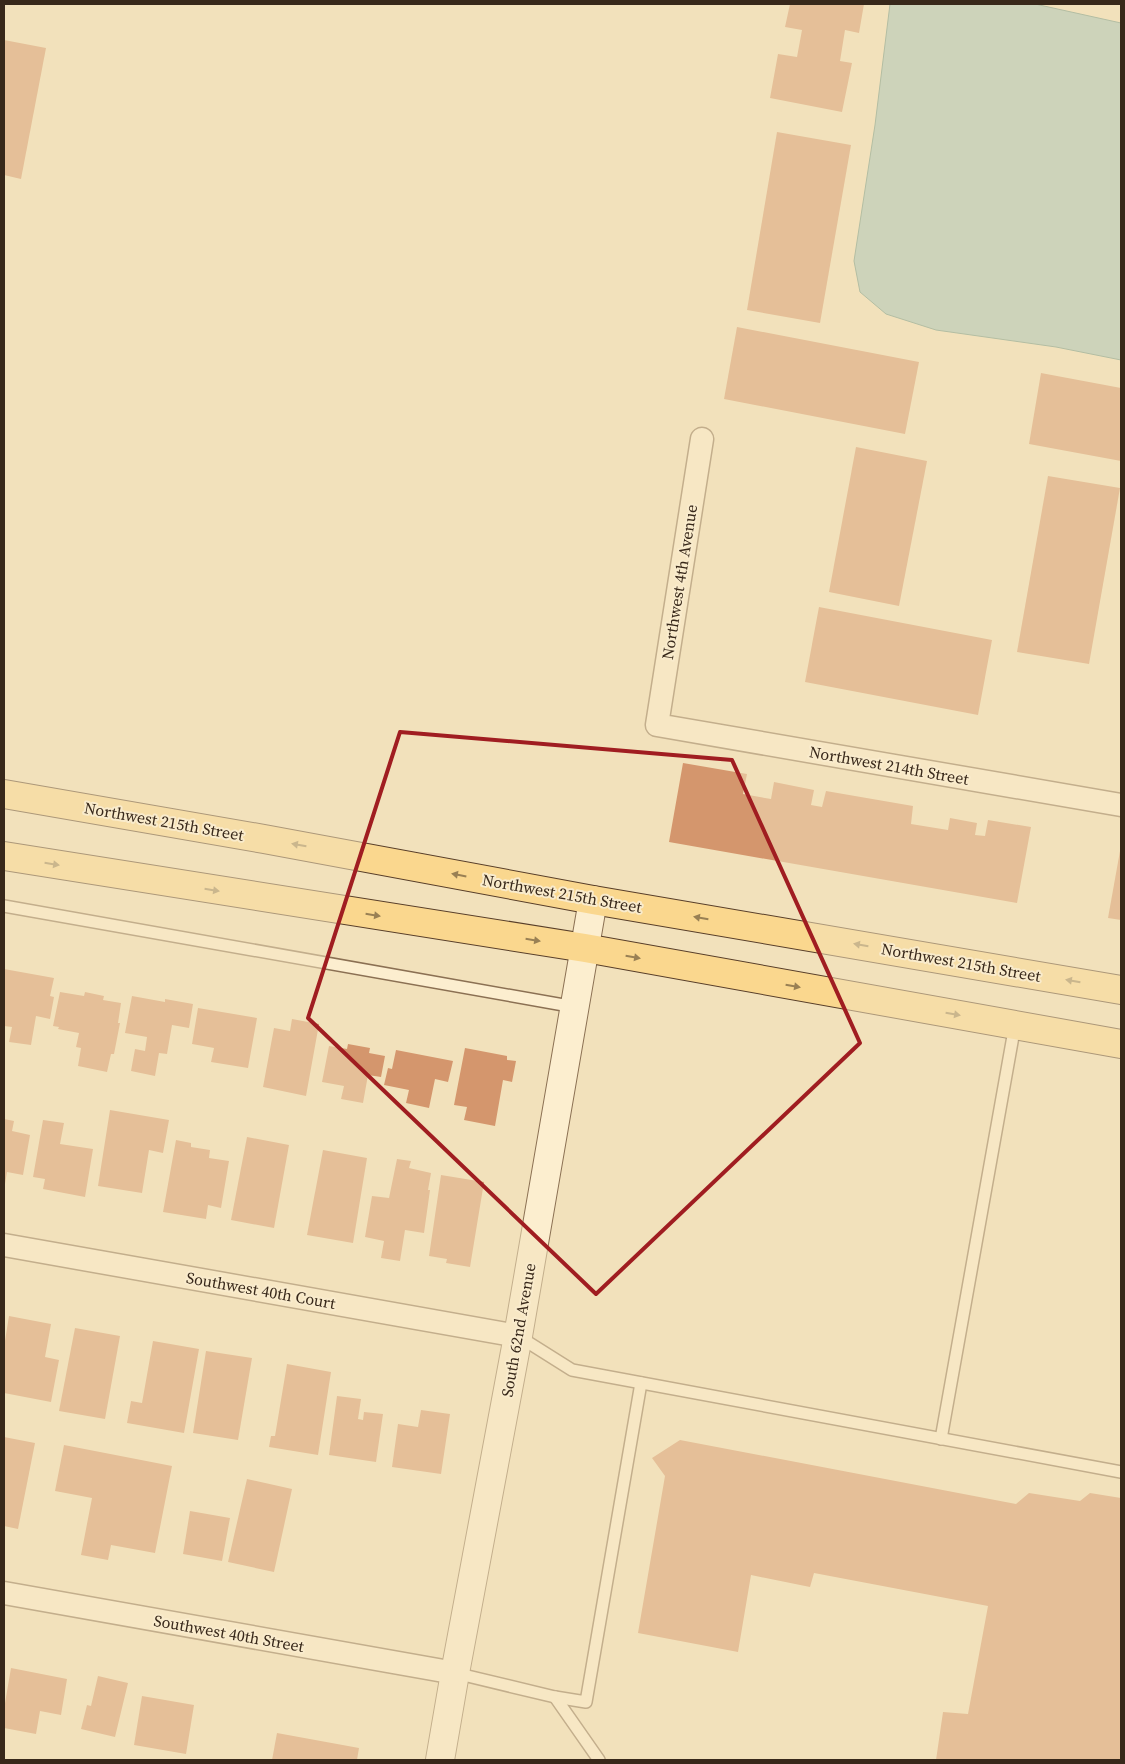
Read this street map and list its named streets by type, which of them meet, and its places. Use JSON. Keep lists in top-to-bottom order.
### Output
{
  "streets": {
    "main road": ["Northwest 215th Street"],
    "street": [
      "Northwest 4th Avenue",
      "Northwest 214th Street",
      "Southwest 40th Court",
      "South 62nd Avenue",
      "Southwest 40th Street"
    ]
  },
  "crossings": [
    ["Northwest 4th Avenue", "Northwest 214th Street"],
    ["Northwest 215th Street", "South 62nd Avenue"],
    ["Southwest 40th Court", "South 62nd Avenue"],
    ["South 62nd Avenue", "Southwest 40th Street"]
  ]
}
